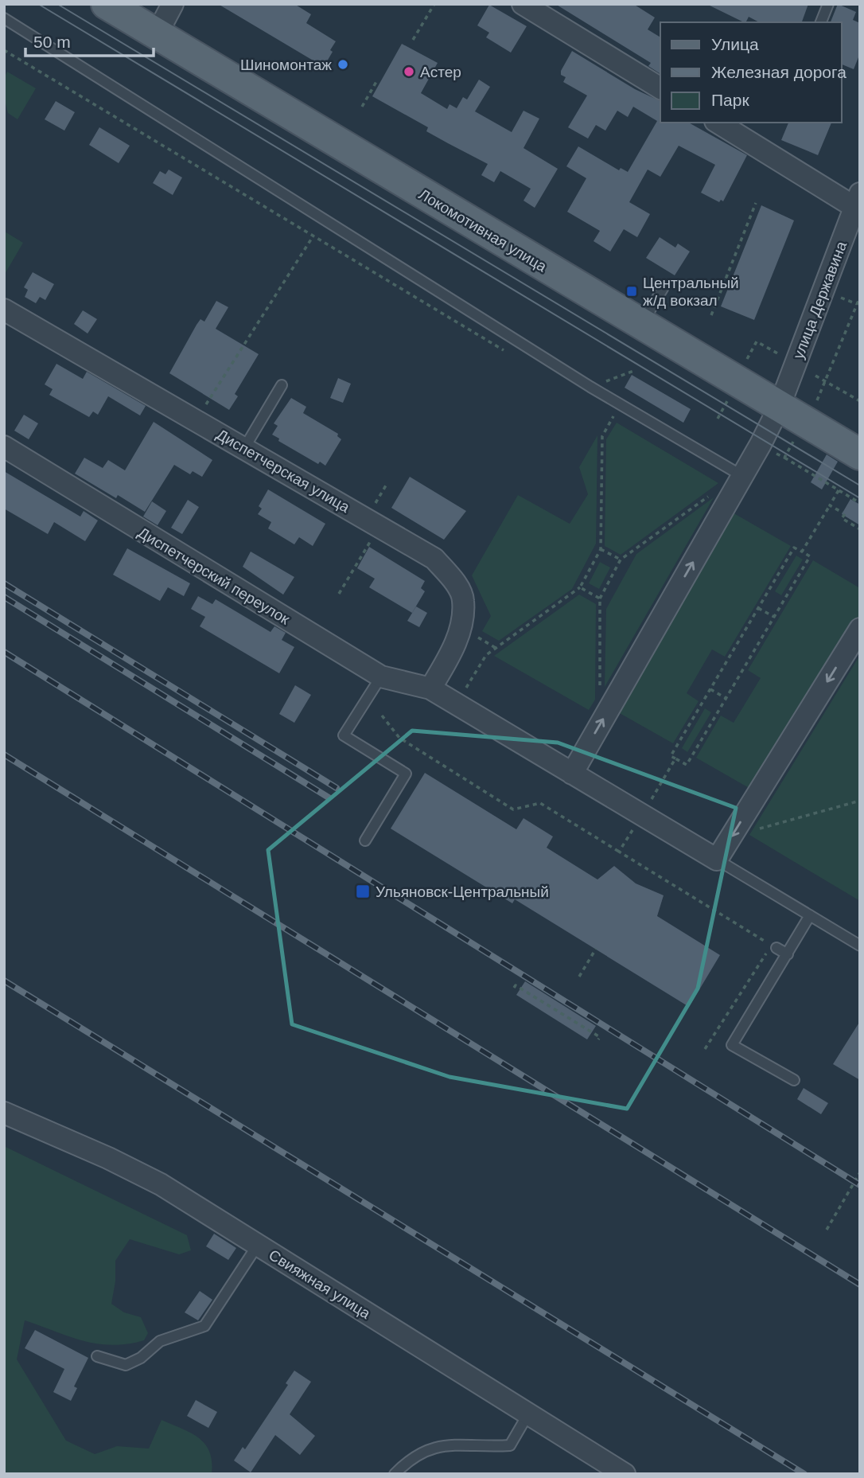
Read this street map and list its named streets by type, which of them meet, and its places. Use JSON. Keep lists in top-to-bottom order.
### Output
{
  "streets": {
    "main road": ["Локомотивная улица"],
    "street": [
      "улица Державина",
      "Диспетчерская улица",
      "Диспетчерский переулок",
      "Свияжная улица"
    ]
  },
  "crossings": [
    ["Локомотивная улица", "улица Державина"],
    ["улица Державина", "Диспетчерский переулок"],
    ["Диспетчерская улица", "Диспетчерский переулок"]
  ],
  "places": {
    "other": ["Шиномонтаж", "Астер"],
    "transit": ["Центральный ж/д вокзал", "Ульяновск-Центральный"]
  },
  "legend": ["Улица", "Железная дорога", "Парк"],
  "scale_bar": "50 m"
}
